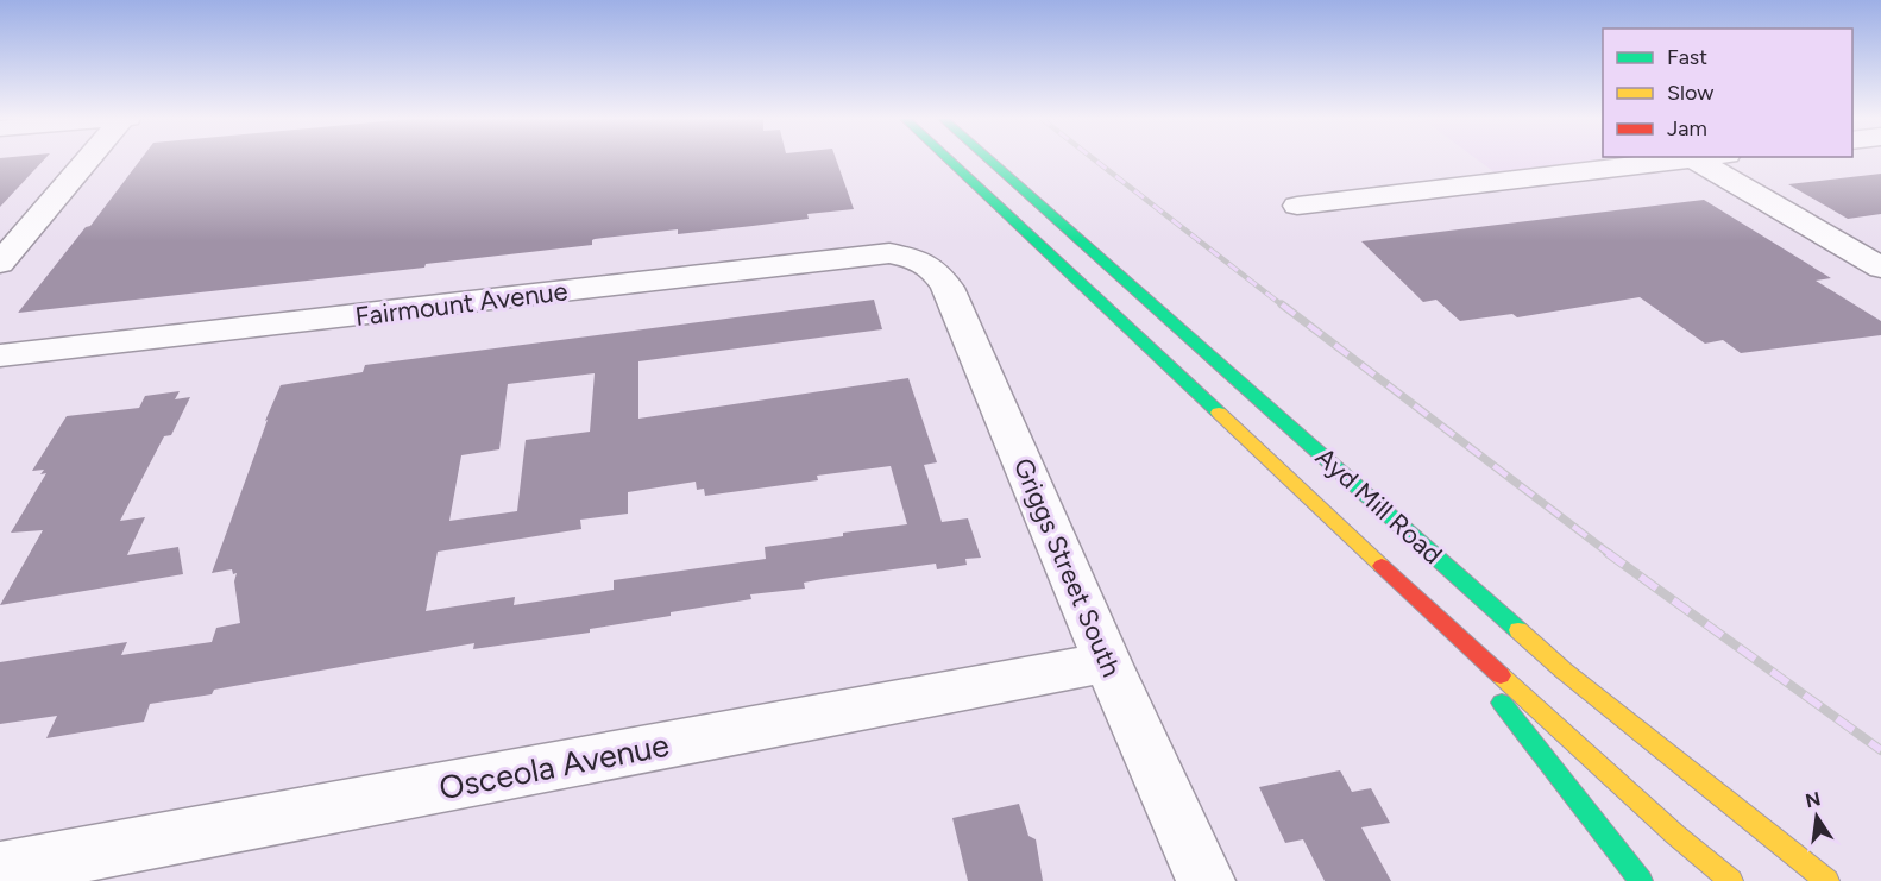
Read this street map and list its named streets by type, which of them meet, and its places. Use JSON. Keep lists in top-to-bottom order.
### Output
{
  "streets": {
    "main road": ["Ayd Mill Road"],
    "street": ["Fairmount Avenue", "Griggs Street South", "Osceola Avenue"]
  },
  "crossings": [
    ["Fairmount Avenue", "Griggs Street South"],
    ["Griggs Street South", "Osceola Avenue"]
  ],
  "legend": ["Fast", "Slow", "Jam"],
  "north": "top"
}
